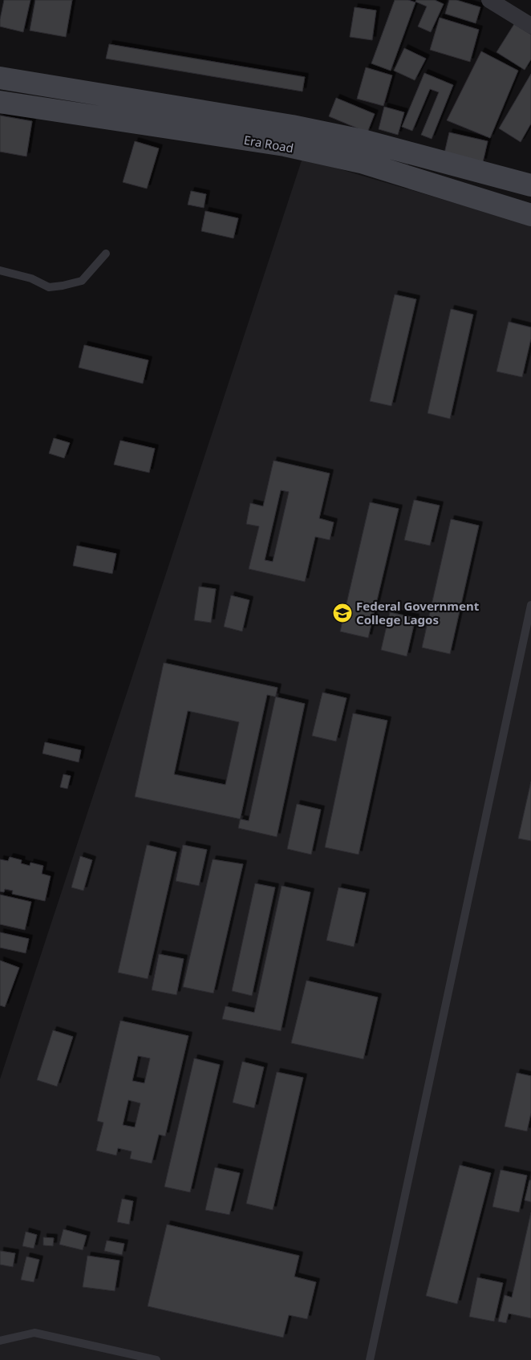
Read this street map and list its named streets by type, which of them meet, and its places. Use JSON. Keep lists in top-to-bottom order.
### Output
{
  "streets": {
    "main road": ["Era Road"]
  },
  "places": {
    "school or university": ["Federal Government College Lagos"]
  }
}
